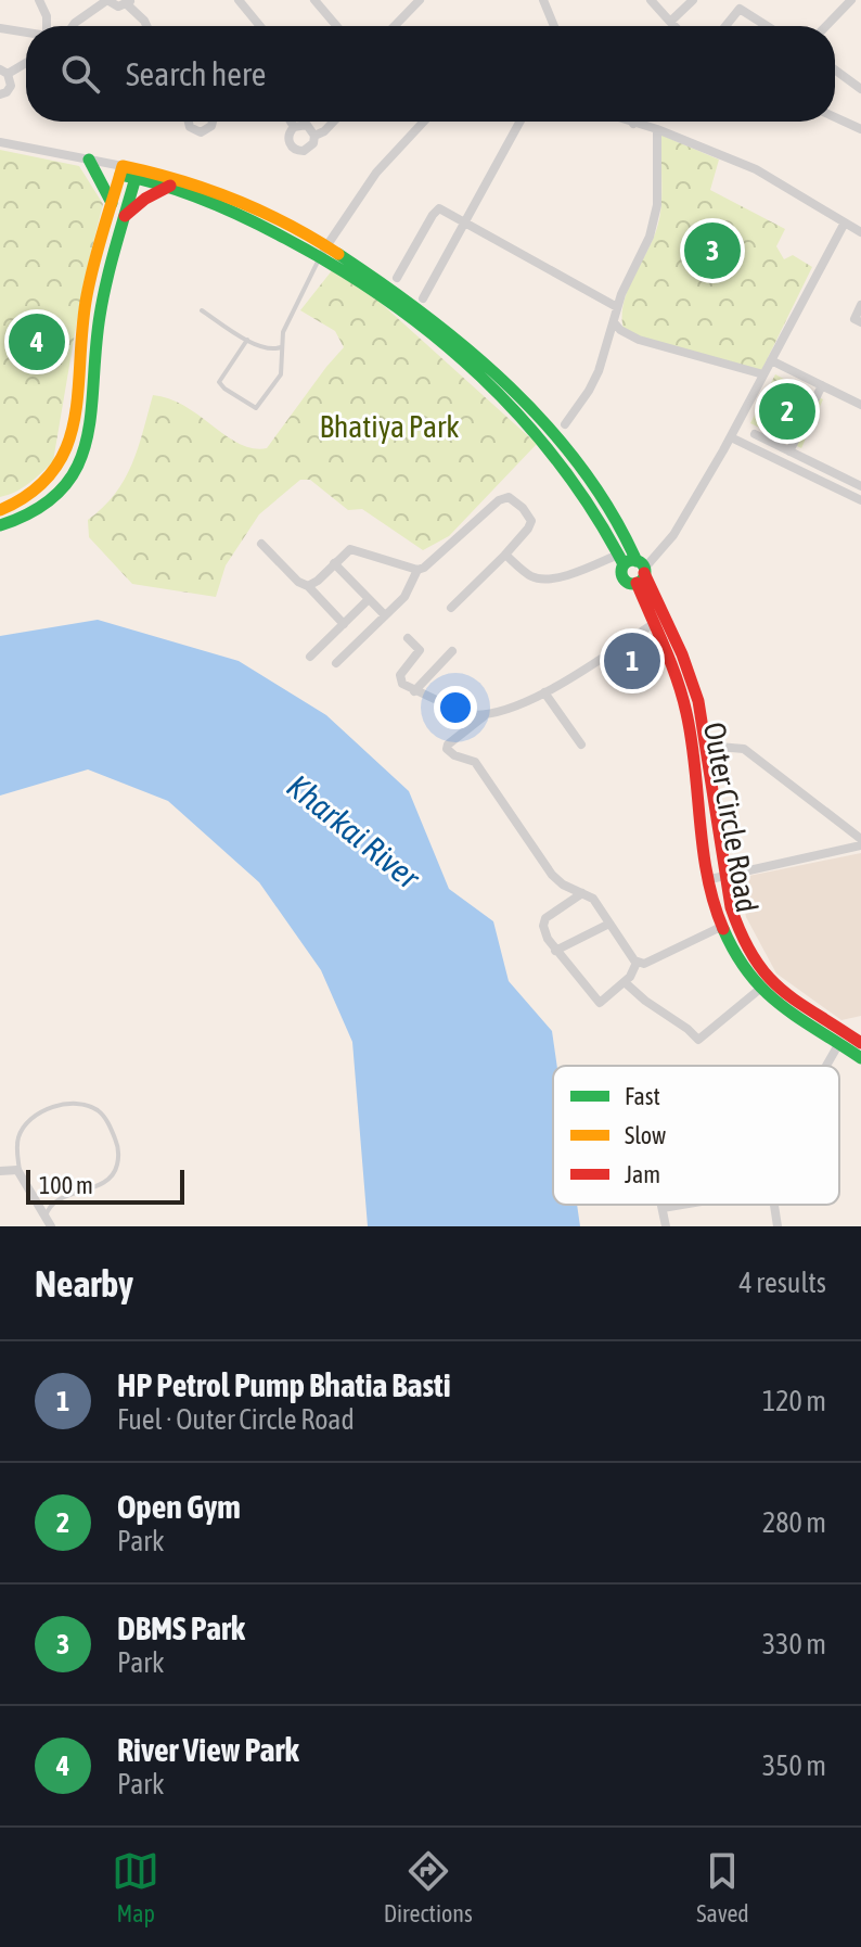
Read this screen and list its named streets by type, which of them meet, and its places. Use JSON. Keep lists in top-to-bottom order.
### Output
{
  "streets": {
    "main road": ["Outer Circle Road"]
  },
  "water": ["Kharkai River"],
  "parks": ["Bhatiya Park"],
  "legend": ["Fast", "Slow", "Jam"],
  "scale_bar": "100 m",
  "page": {
    "search": "Search here",
    "pins": [
      "3",
      "4",
      "2",
      "1"
    ],
    "scale": "100 m",
    "heading": ["Nearby", "4 results"],
    "list": [
      {
        "mark": "1",
        "name": "HP Petrol Pump Bhatia Basti",
        "note": "Fuel · Outer Circle Road",
        "value": "120 m"
      },
      {
        "mark": "2",
        "name": "Open Gym",
        "note": "Park",
        "value": "280 m"
      },
      {
        "mark": "3",
        "name": "DBMS Park",
        "note": "Park",
        "value": "330 m"
      },
      {
        "mark": "4",
        "name": "River View Park",
        "note": "Park",
        "value": "350 m"
      }
    ],
    "nav": ["Map", "Directions", "Saved"]
  }
}
